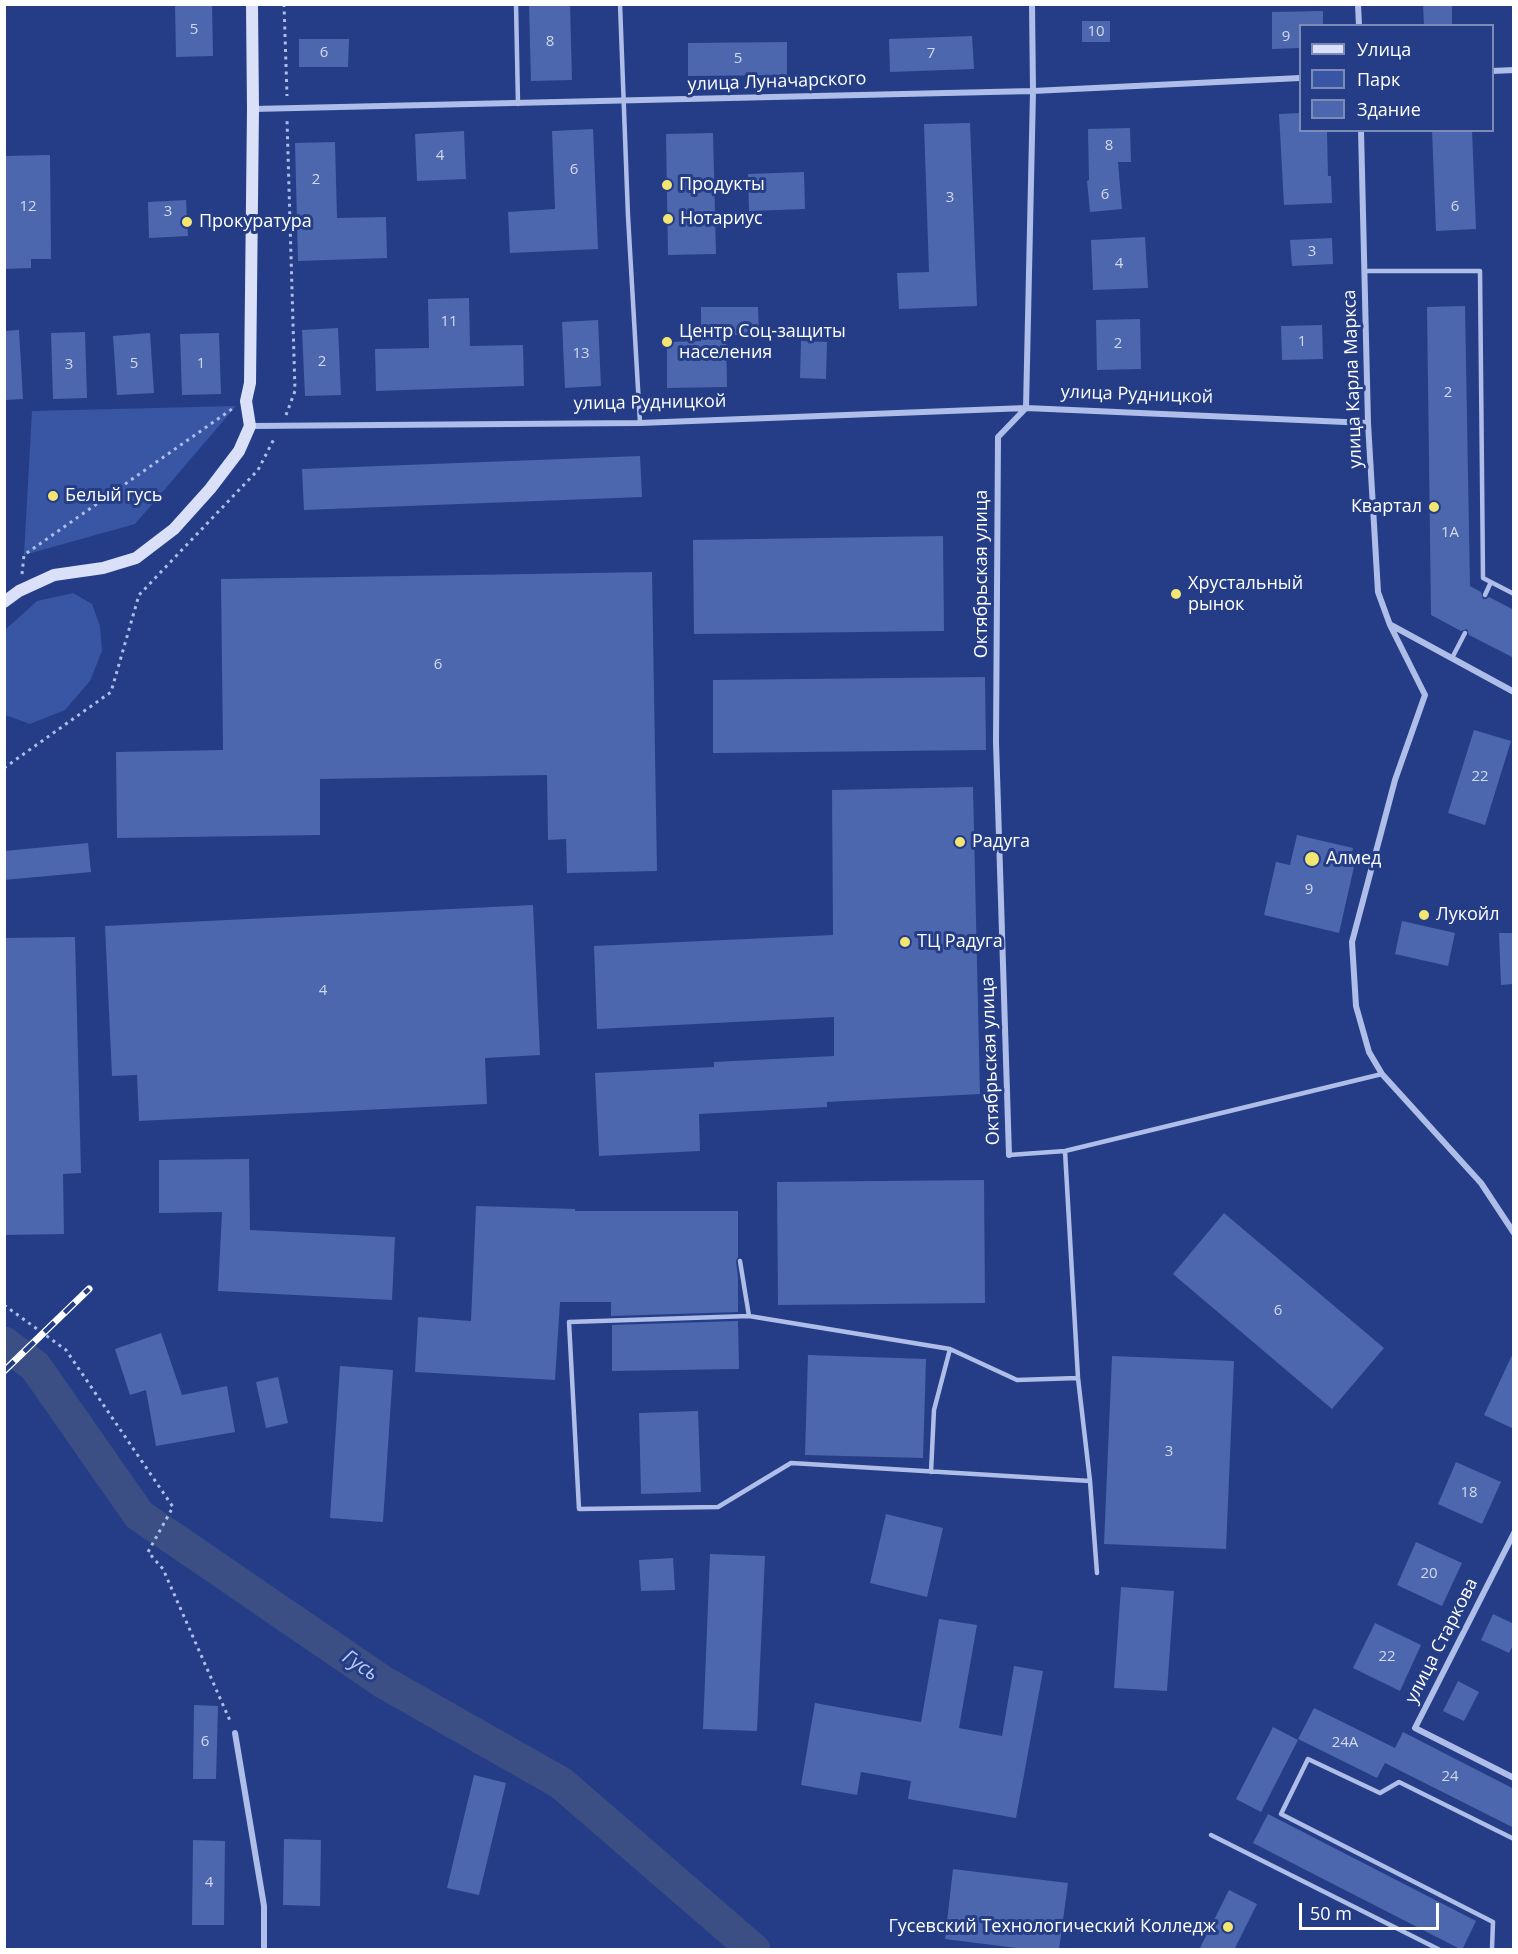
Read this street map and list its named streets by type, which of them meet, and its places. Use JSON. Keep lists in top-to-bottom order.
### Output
{
  "streets": {
    "street": [
      "улица Луначарского",
      "улица Карла Маркса",
      "улица Рудницкой",
      "Октябрьская улица",
      "улица Старкова"
    ]
  },
  "crossings": [
    ["улица Карла Маркса", "улица Рудницкой"],
    ["улица Рудницкой", "Октябрьская улица"]
  ],
  "water": ["Гусь"],
  "places": [
    "Продукты",
    "Нотариус",
    "Прокуратура",
    "Центр Соц-защиты населения",
    "Белый гусь",
    "Квартал",
    "Хрустальный рынок",
    "Радуга",
    "Алмед",
    "Лукойл",
    "ТЦ Радуга",
    "Гусевский Технологический Колледж"
  ],
  "house_numbers": [
    "5",
    "10",
    "9",
    "8",
    "6",
    "7",
    "5",
    "8",
    "4",
    "6",
    "2",
    "6",
    "3",
    "12",
    "6",
    "3",
    "3",
    "4",
    "11",
    "1",
    "2",
    "13",
    "2",
    "5",
    "1",
    "3",
    "2",
    "1А",
    "6",
    "22",
    "9",
    "4",
    "6",
    "3",
    "18",
    "20",
    "22",
    "6",
    "24А",
    "24",
    "4"
  ],
  "legend": ["Улица", "Парк", "Здание"],
  "scale_bar": "50 m"
}
